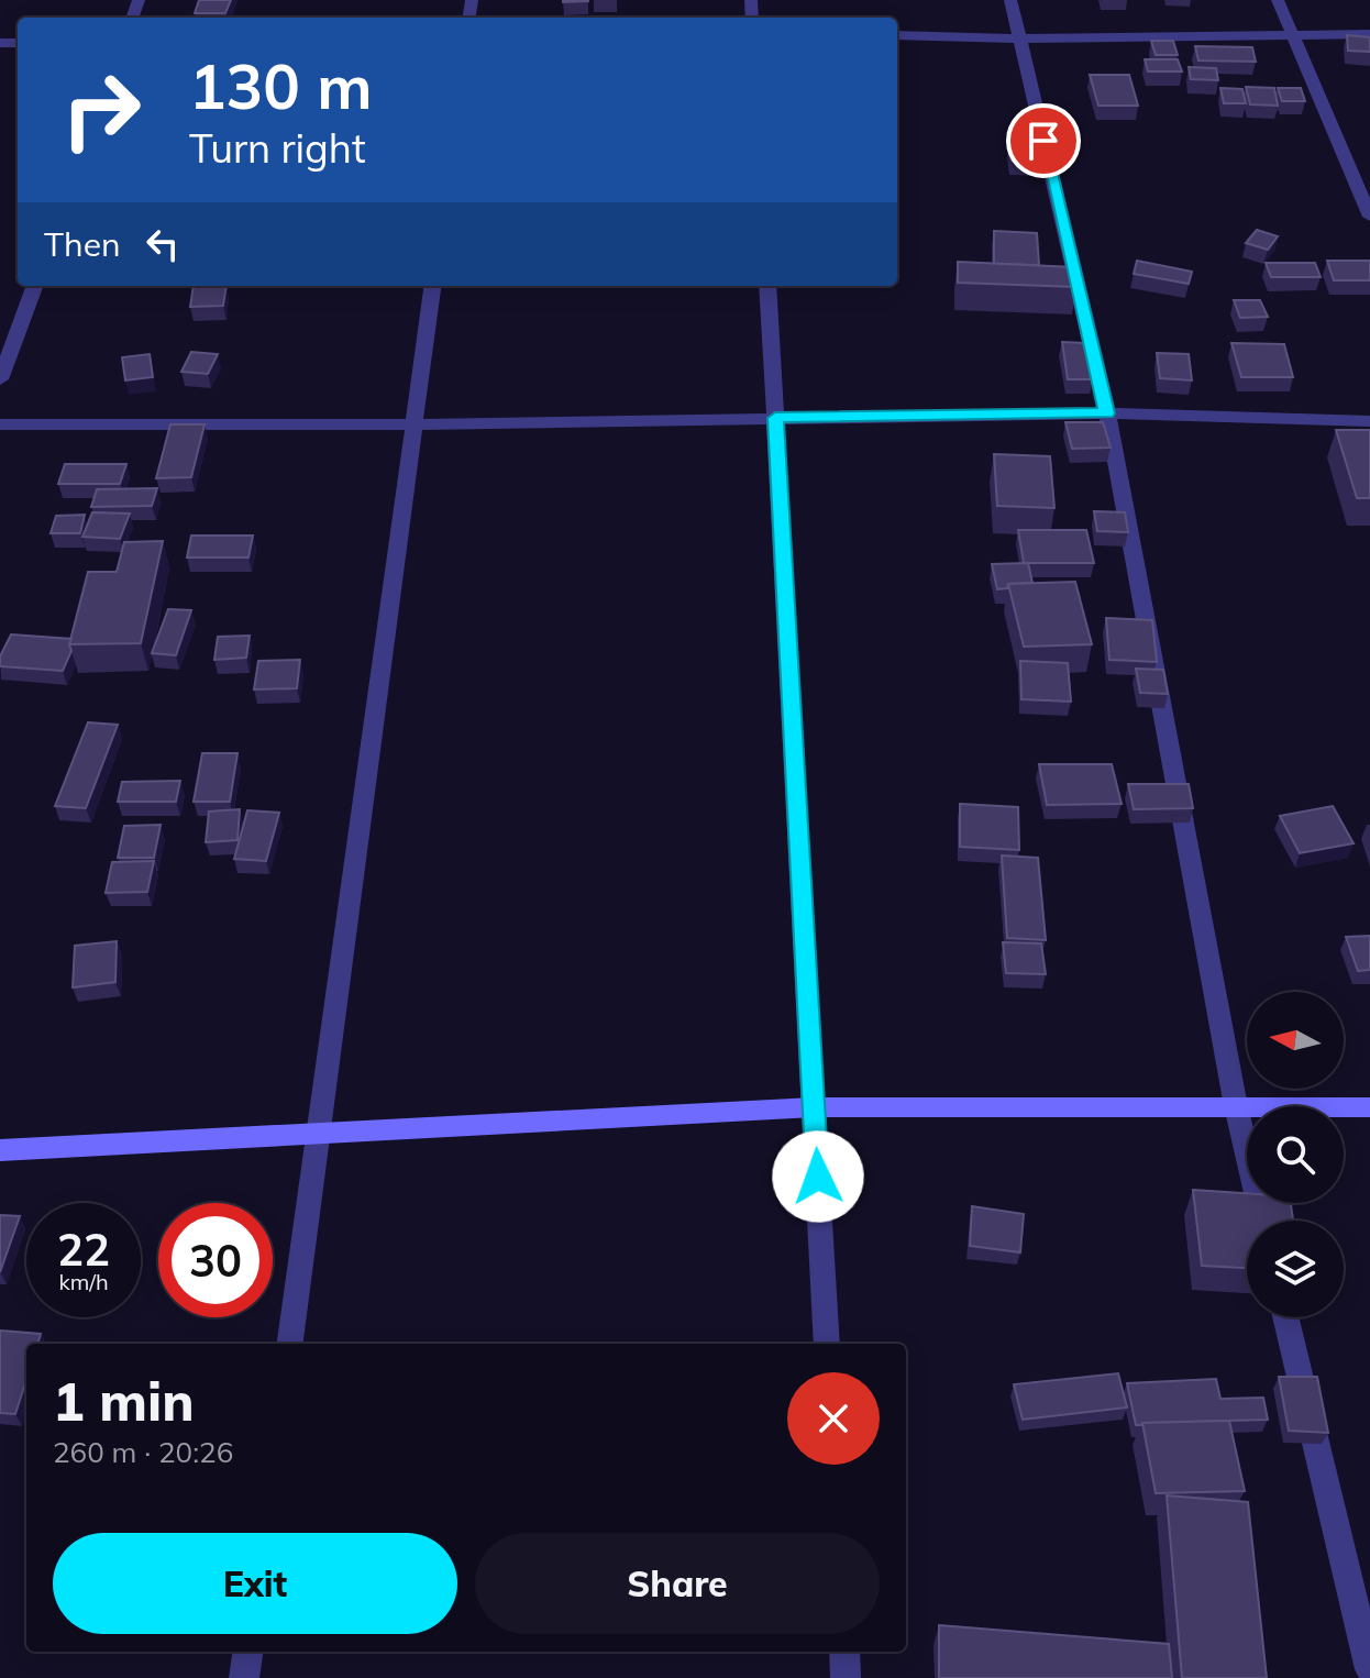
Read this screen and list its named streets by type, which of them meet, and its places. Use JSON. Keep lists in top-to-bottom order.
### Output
{
  "north": "left",
  "page": {
    "turn": ["130 m", "Turn right"],
    "then": "Then",
    "speed": "22 km/h",
    "limit": "30",
    "heading": ["1 min", "260 m · 20:26"],
    "buttons": ["Exit", "Share"]
  }
}
